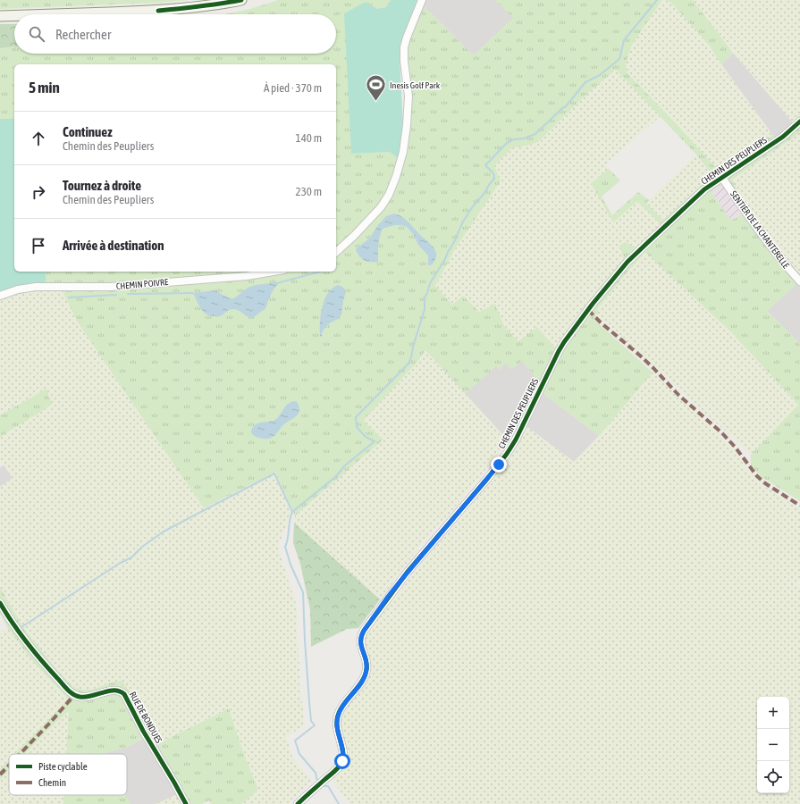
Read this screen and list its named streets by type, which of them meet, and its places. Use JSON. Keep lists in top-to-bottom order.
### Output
{
  "streets": {
    "street": [
      "CHEMIN DES PEUPLIERS",
      "SENTIER DE LA CHANTERELLE",
      "CHEMIN POIVRE",
      "RUE DE BONDUES"
    ]
  },
  "crossings": [
    ["CHEMIN DES PEUPLIERS", "SENTIER DE LA CHANTERELLE"]
  ],
  "places": {
    "sports": ["Inesis Golf Park"]
  },
  "legend": ["Piste cyclable", "Chemin"],
  "page": {
    "search": "Rechercher",
    "heading": ["5 min", "À pied · 370 m"],
    "list": [
      ["Continuez", "Chemin des Peupliers", "140 m"],
      ["Tournez à droite", "Chemin des Peupliers", "230 m"],
      "Arrivée à destination"
    ],
    "map_buttons": ["+", "−"]
  }
}
